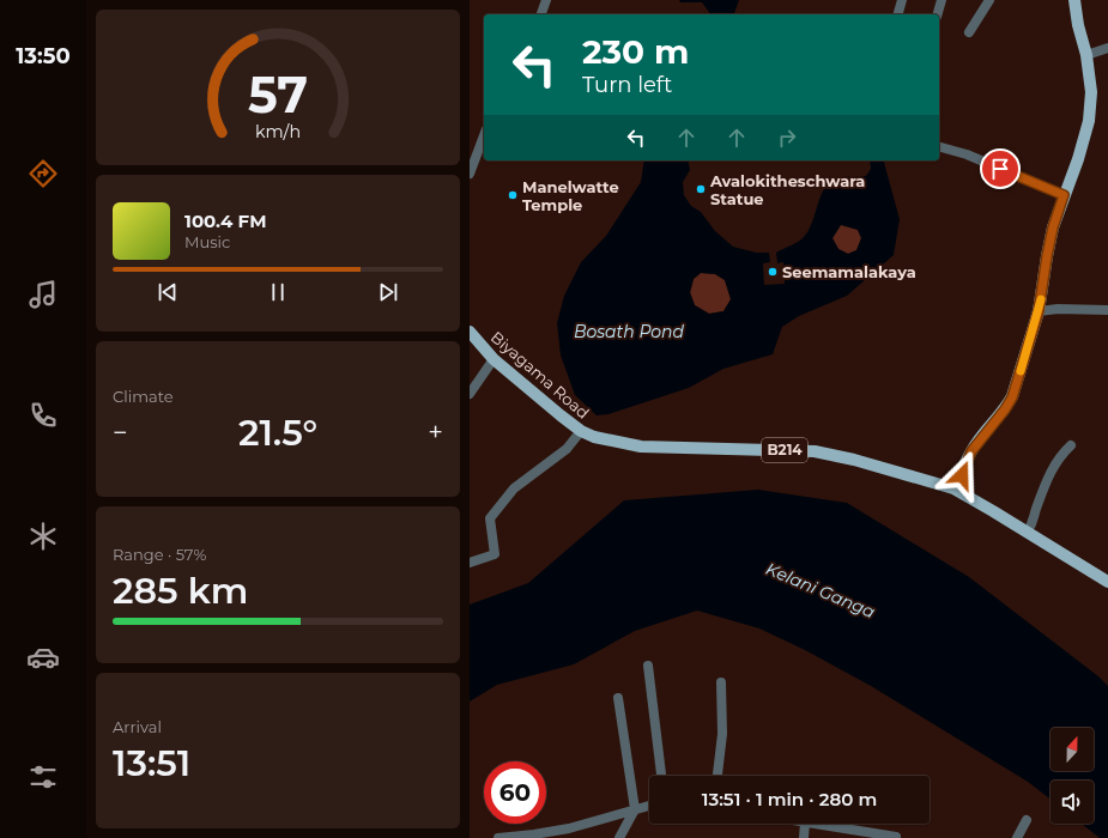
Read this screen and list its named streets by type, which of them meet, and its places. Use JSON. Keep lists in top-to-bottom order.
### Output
{
  "streets": {
    "main road": ["Biyagama Road", "B214"]
  },
  "water": ["Bosath Pond", "Kelani Ganga"],
  "places": ["Avalokitheschwara Statue", "Manelwatte Temple", "Seemamalakaya"],
  "north": "top",
  "page": {
    "tabs": "13:50",
    "turn": ["230 m", "Turn left"],
    "song": ["100.4 FM", "Music"],
    "tile": [
      "Climate",
      ["Range · 57%", "285 km"],
      ["Arrival", "13:51"]
    ],
    "heat": ["−", "21.5°", "+"],
    "limit": "60",
    "trip": "13:51 · 1 min · 280 m",
    "gauge": ["57", "km/h"]
  }
}
